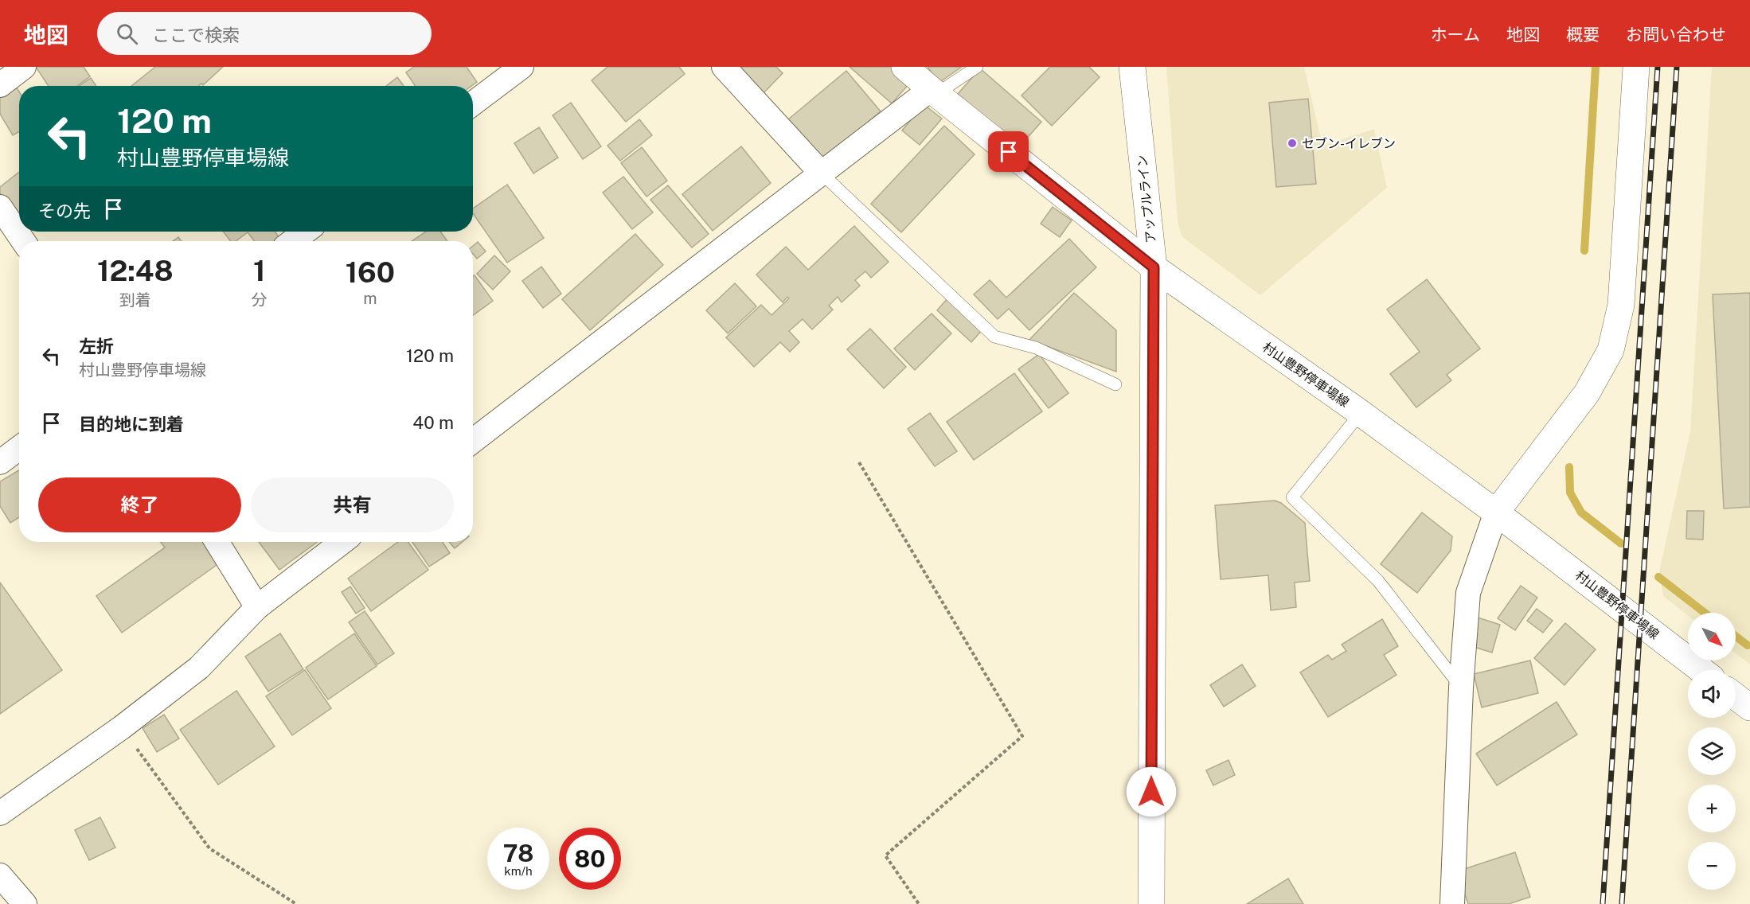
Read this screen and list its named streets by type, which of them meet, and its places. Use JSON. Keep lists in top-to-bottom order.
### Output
{
  "streets": {
    "main road": ["アップルライン", "村山豊野停車場線"]
  },
  "crossings": [
    ["アップルライン", "村山豊野停車場線"]
  ],
  "places": ["セブン-イレブン"],
  "north": "bottom right",
  "page": {
    "header": "地図",
    "search": "ここで検索",
    "nav": [
      "ホーム",
      "地図",
      "概要",
      "お問い合わせ"
    ],
    "turn": ["120 m", "村山豊野停車場線"],
    "then": "その先",
    "eta": [
      "12:48",
      "到着",
      "1",
      "分",
      "160",
      "m"
    ],
    "list": [
      {
        "name": "左折",
        "note": "村山豊野停車場線",
        "value": "120 m"
      },
      {
        "name": "目的地に到着",
        "value": "40 m"
      }
    ],
    "buttons": ["終了", "共有"],
    "map_buttons": ["+", "−"],
    "speed": "78 km/h",
    "limit": "80"
  }
}
